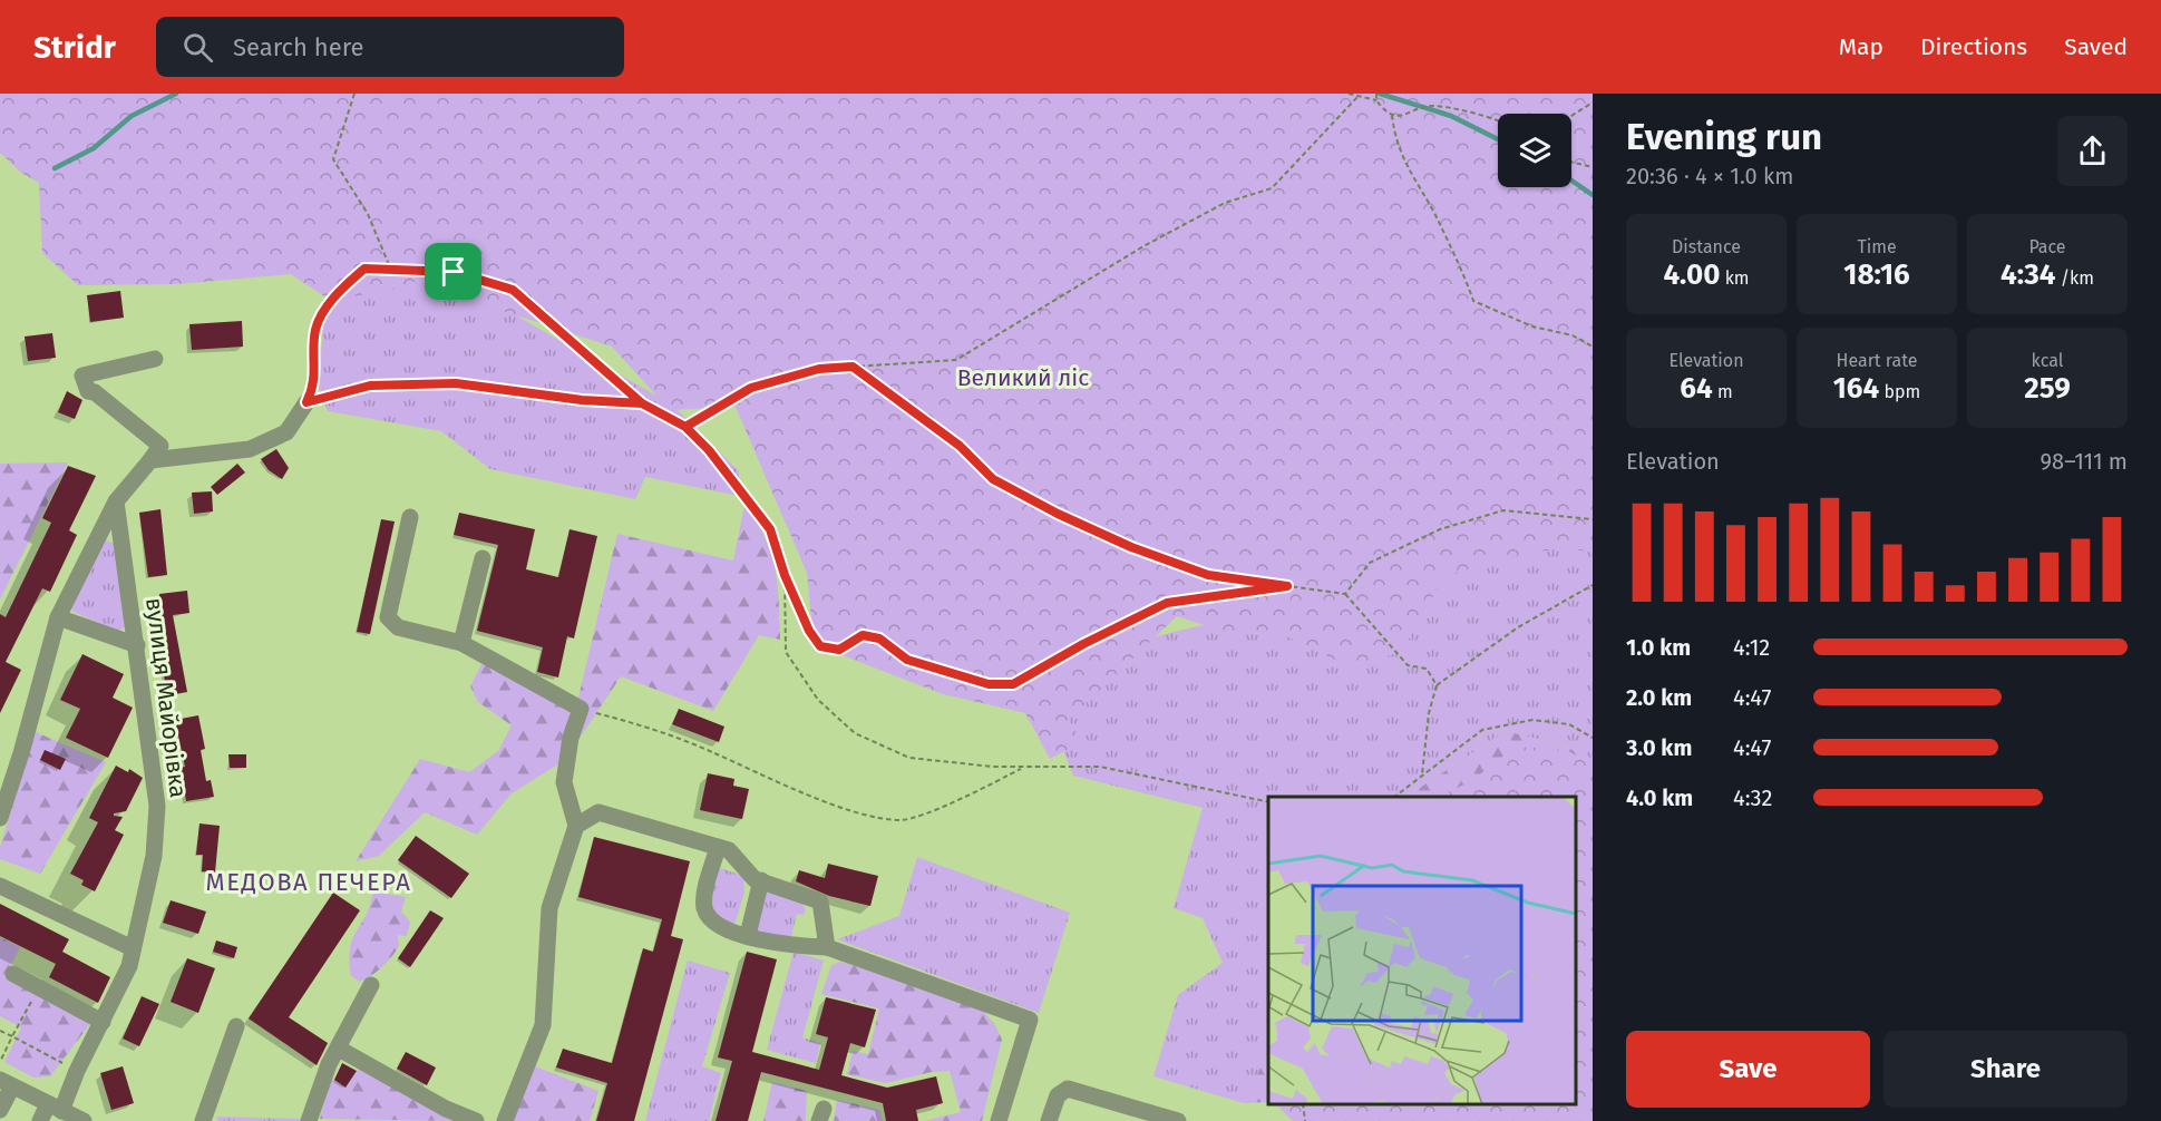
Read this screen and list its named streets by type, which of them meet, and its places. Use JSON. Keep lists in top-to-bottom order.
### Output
{
  "streets": {
    "street": ["вулиця Майорівка"]
  },
  "districts": ["МЕДОВА ПЕЧЕРА"],
  "parks": ["Великий ліс"],
  "page": {
    "header": "Stridr",
    "search": "Search here",
    "nav": ["Map", "Directions", "Saved"],
    "heading": ["Evening run", "20:36 · 4 × 1.0 km"],
    "stats": [
      ["Distance", "4.00 km"],
      ["Time", "18:16"],
      ["Pace", "4:34 /km"],
      ["Elevation", "64 m"],
      ["Heart rate", "164 bpm"],
      ["kcal", "259"]
    ],
    "chart": ["Elevation", "98–111 m"],
    "list": [
      {
        "name": "1.0 km",
        "note": "4:12"
      },
      {
        "name": "2.0 km",
        "note": "4:47"
      },
      {
        "name": "3.0 km",
        "note": "4:47"
      },
      {
        "name": "4.0 km",
        "note": "4:32"
      }
    ],
    "buttons": ["Save", "Share"]
  }
}
